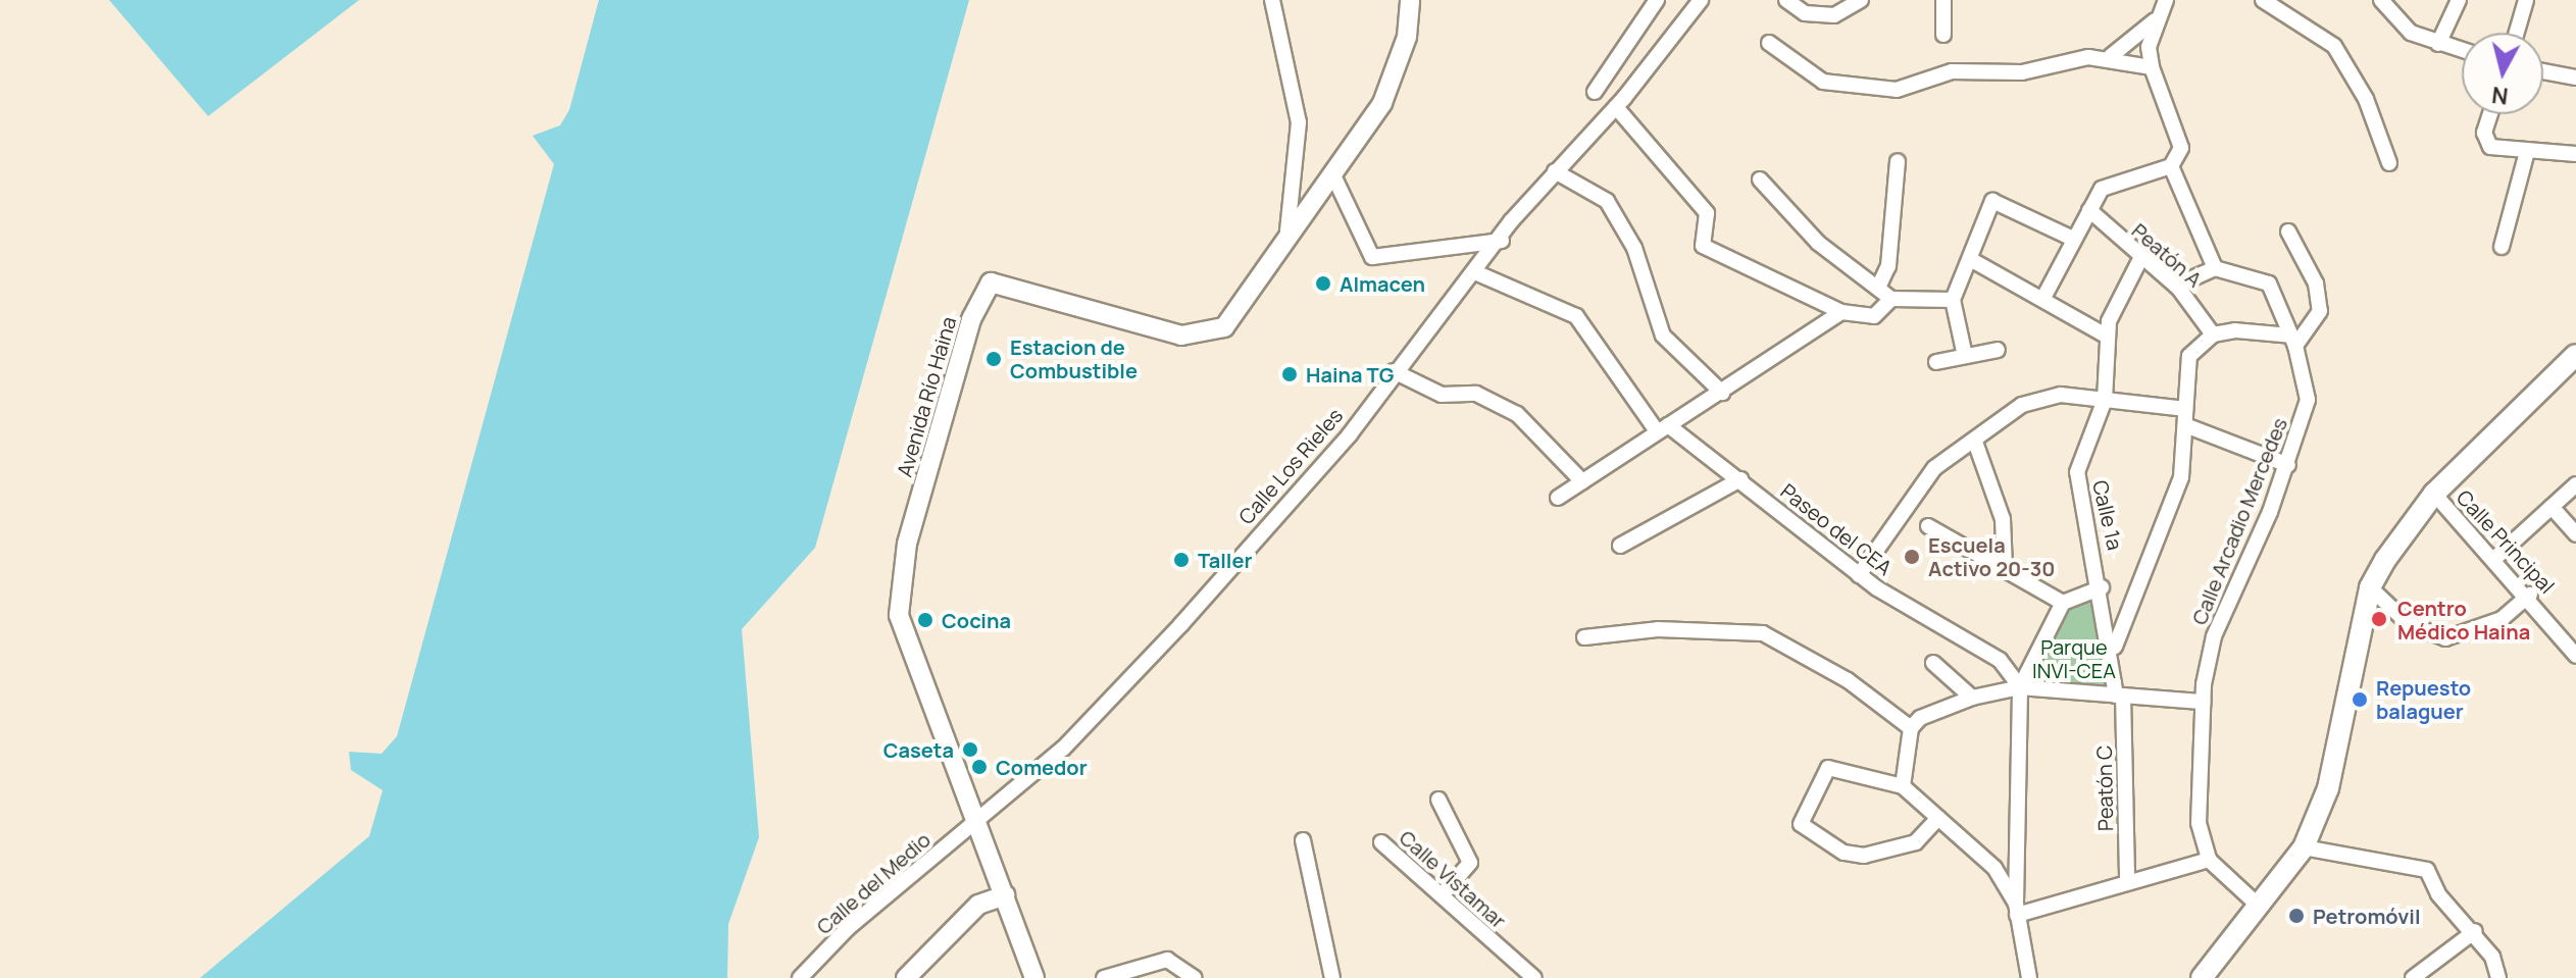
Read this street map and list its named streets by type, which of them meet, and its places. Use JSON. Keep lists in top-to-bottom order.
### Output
{
  "streets": {
    "street": [
      "Peatón A",
      "Avenida Río Haina",
      "Calle Los Rieles",
      "Calle 1a",
      "Calle Arcadio Mercedes",
      "Paseo del CEA",
      "Calle Principal",
      "Peatón C",
      "Calle Vistamar",
      "Calle del Medio"
    ]
  },
  "crossings": [
    ["Peatón A", "Calle 1a"],
    ["Avenida Río Haina", "Calle Los Rieles"],
    ["Avenida Río Haina", "Calle del Medio"],
    ["Calle Los Rieles", "Paseo del CEA"],
    ["Calle Los Rieles", "Calle del Medio"],
    ["Calle 1a", "Peatón C"]
  ],
  "parks": ["Parque INVI-CEA"],
  "places": [
    "Almacen",
    "Estacion de Combustible",
    "Haina TG",
    "Escuela Activo 20-30",
    "Taller",
    "Centro Médico Haina",
    "Cocina",
    "Repuesto balaguer",
    "Caseta",
    "Comedor",
    "Petromóvil"
  ],
  "north": "bottom"
}
